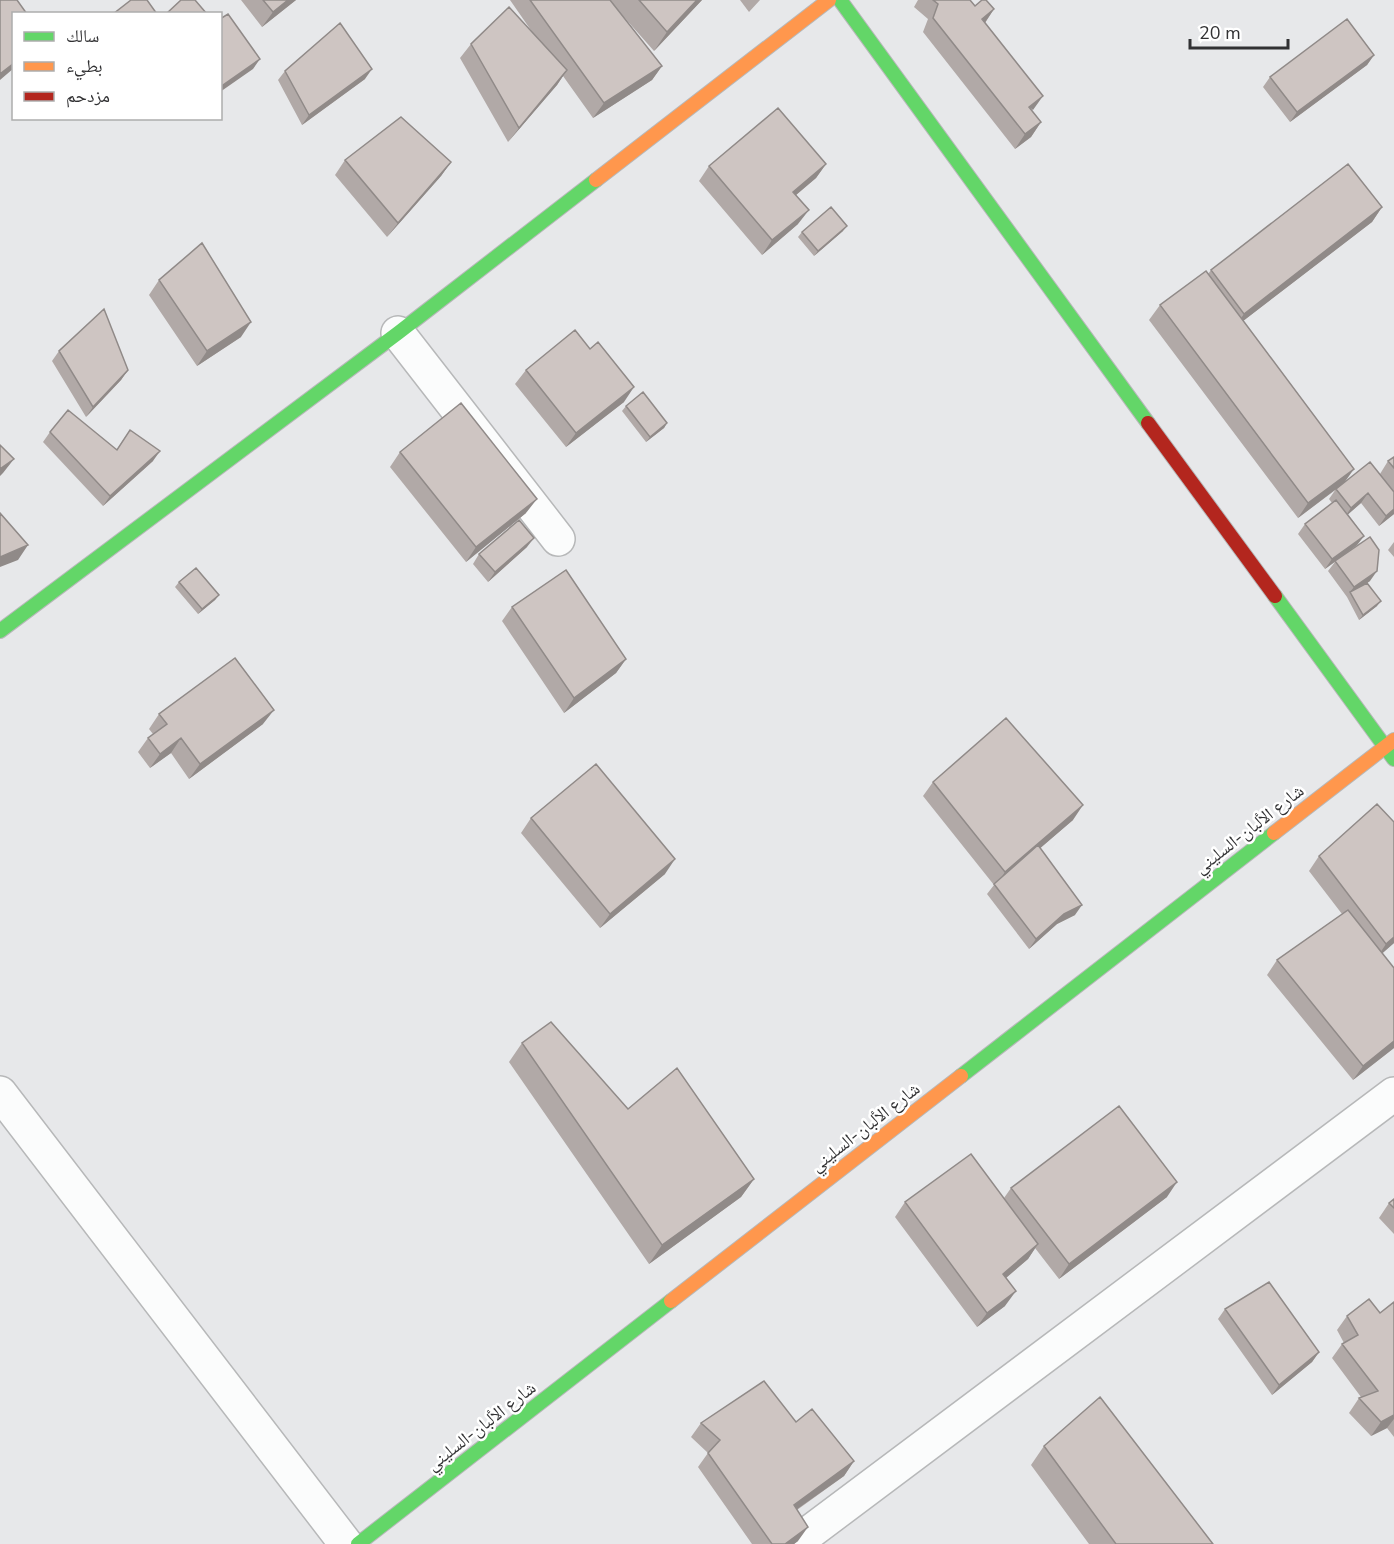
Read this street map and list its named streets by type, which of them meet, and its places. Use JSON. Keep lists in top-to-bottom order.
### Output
{
  "streets": {
    "street": ["شارع الألبان-السليني"]
  },
  "legend": ["سالك", "بطيء", "مزدحم"],
  "scale_bar": "20 m"
}
